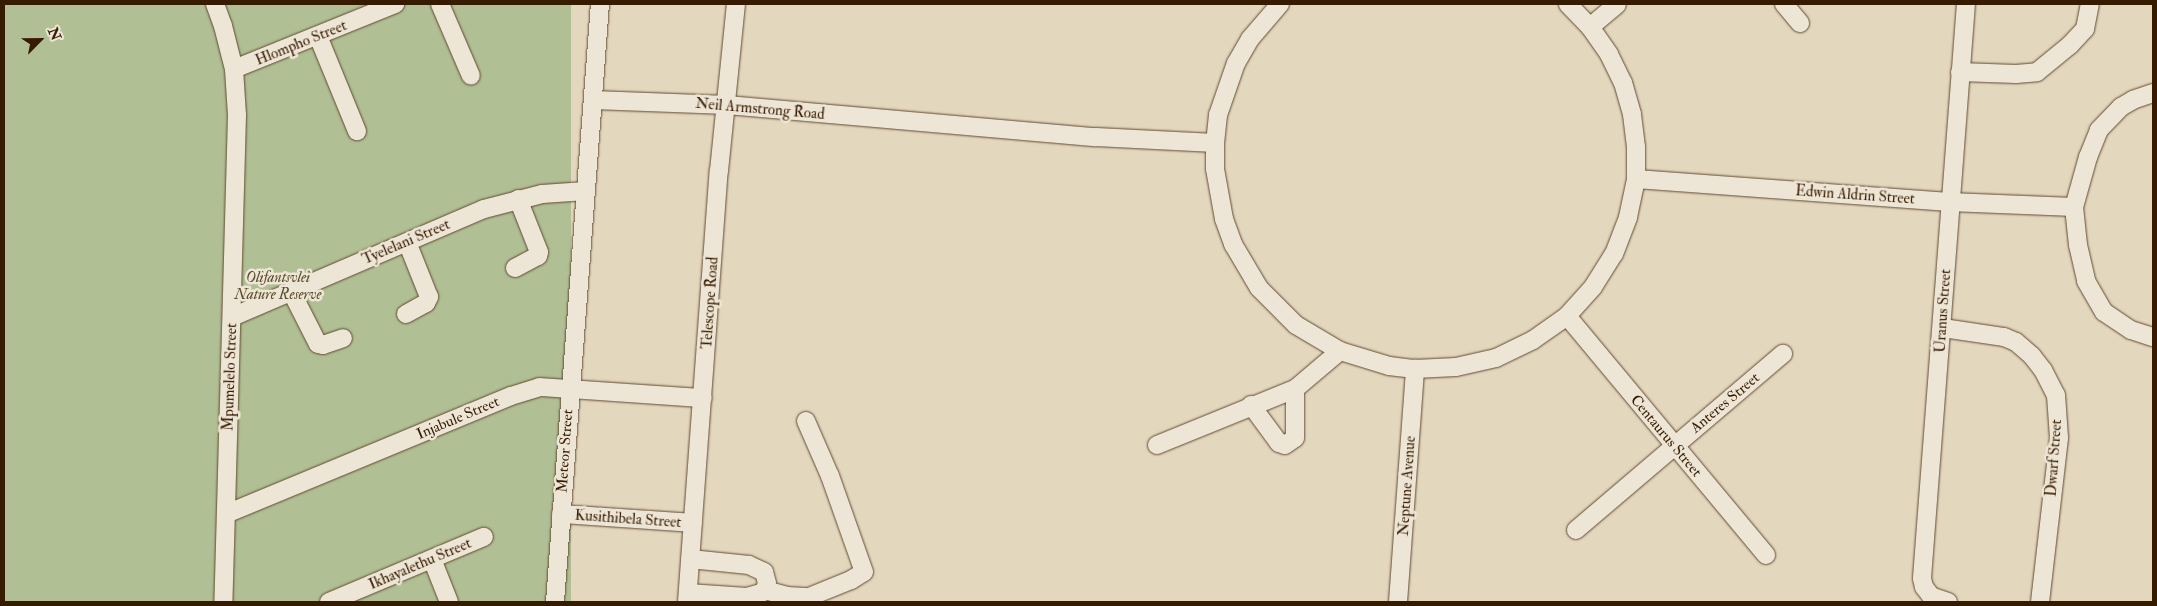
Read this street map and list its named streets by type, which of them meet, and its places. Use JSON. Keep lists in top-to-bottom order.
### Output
{
  "streets": {
    "street": [
      "Hlompho Street",
      "Neil Armstrong Road",
      "Edwin Aldrin Street",
      "Tyelelani Street",
      "Telescope Road",
      "Uranus Street",
      "Mpumelelo Street",
      "Anteres Street",
      "Injabule Street",
      "Centaurus Street",
      "Meteor Street",
      "Dwarf Street",
      "Neptune Avenue",
      "Kusithibela Street",
      "Ikhayalethu Street"
    ]
  },
  "crossings": [
    ["Hlompho Street", "Mpumelelo Street"],
    ["Neil Armstrong Road", "Telescope Road"],
    ["Edwin Aldrin Street", "Uranus Street"],
    ["Tyelelani Street", "Mpumelelo Street"],
    ["Telescope Road", "Injabule Street"],
    ["Telescope Road", "Kusithibela Street"],
    ["Uranus Street", "Dwarf Street"],
    ["Mpumelelo Street", "Injabule Street"],
    ["Anteres Street", "Centaurus Street"],
    ["Injabule Street", "Meteor Street"],
    ["Meteor Street", "Kusithibela Street"]
  ],
  "parks": ["Olifantsvlei Nature Reserve"],
  "north": "top right"
}
